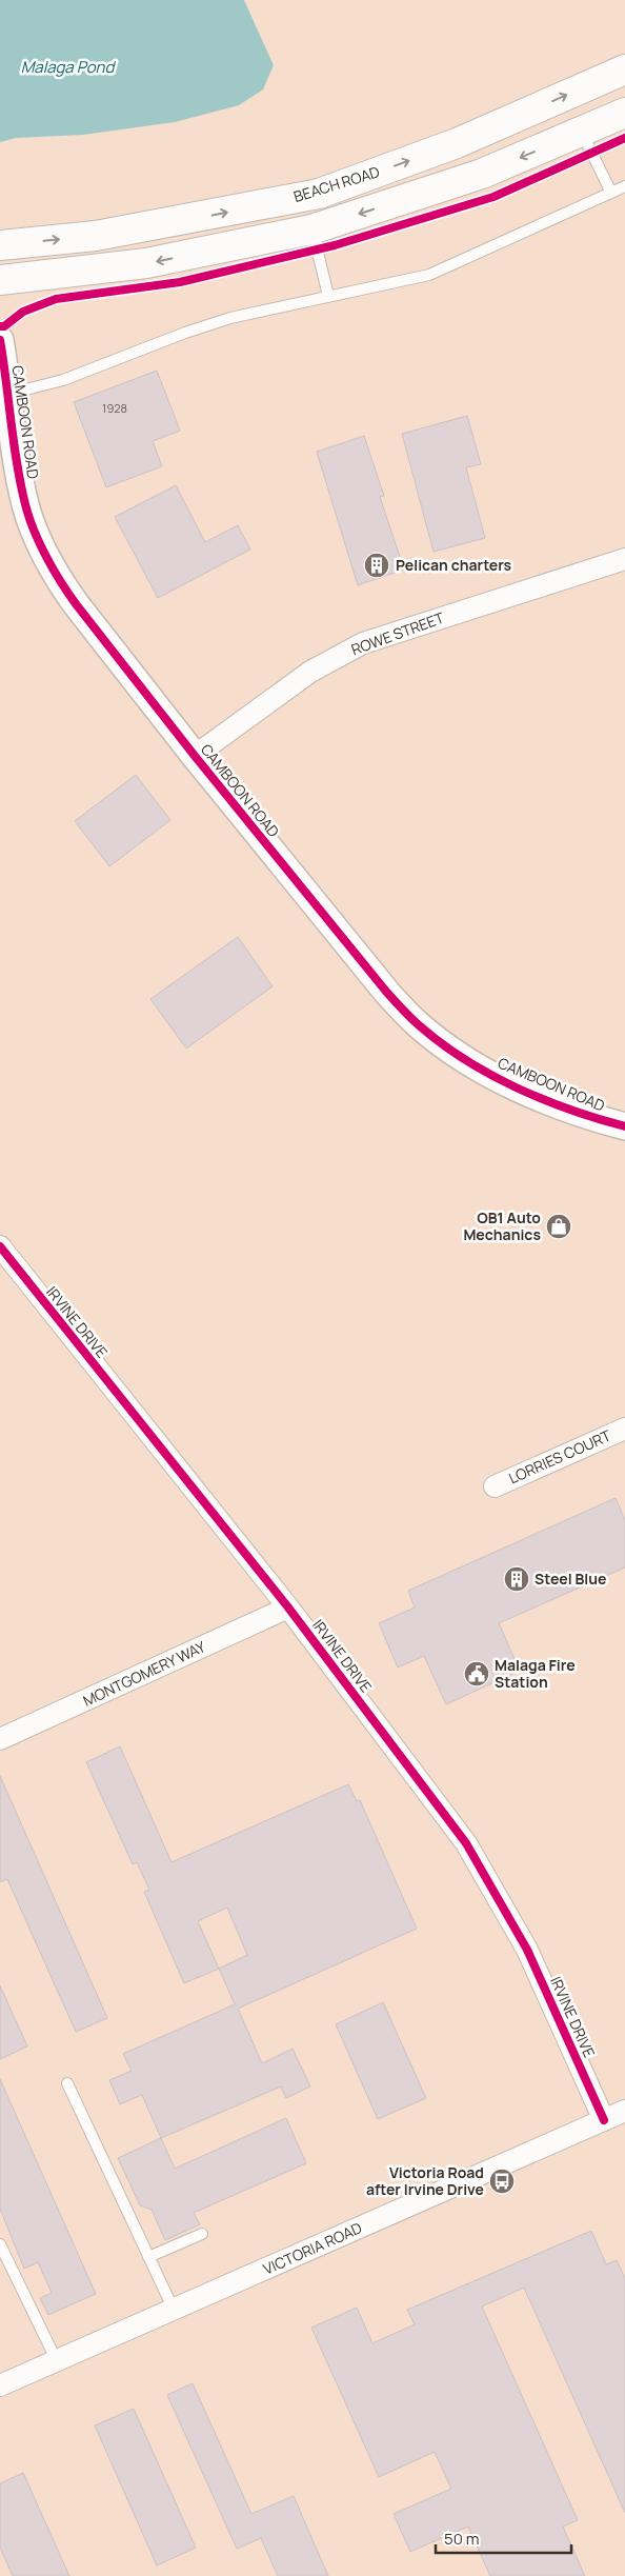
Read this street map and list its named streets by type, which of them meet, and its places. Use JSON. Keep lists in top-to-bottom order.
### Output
{
  "streets": {
    "main road": ["BEACH ROAD"],
    "street": [
      "CAMBOON ROAD",
      "ROWE STREET",
      "IRVINE DRIVE",
      "LORRIES COURT",
      "MONTGOMERY WAY",
      "VICTORIA ROAD"
    ]
  },
  "crossings": [
    ["CAMBOON ROAD", "ROWE STREET"],
    ["IRVINE DRIVE", "MONTGOMERY WAY"],
    ["IRVINE DRIVE", "VICTORIA ROAD"]
  ],
  "water": ["Malaga Pond"],
  "places": {
    "building": ["Pelican charters", "Steel Blue"],
    "shop": ["OB1 Auto Mechanics"],
    "public building": ["Malaga Fire Station"],
    "bus stop": ["Victoria Road after Irvine Drive"]
  },
  "house_numbers": ["1928"],
  "scale_bar": "50 m"
}
